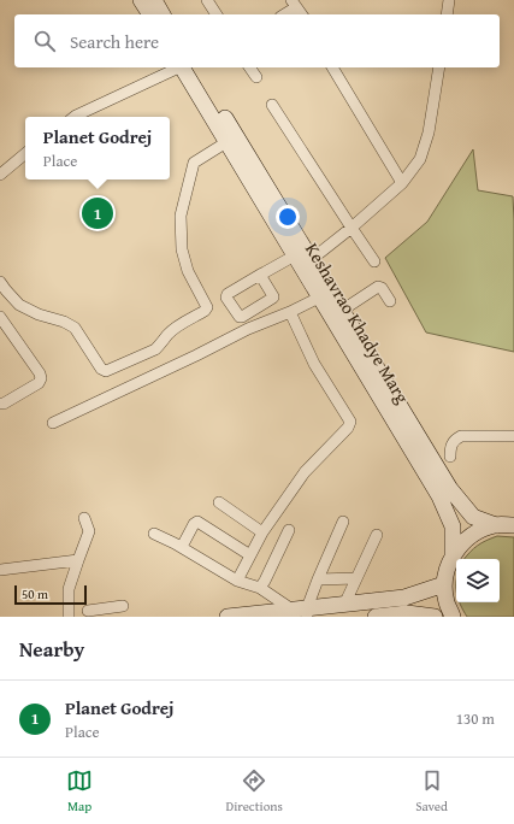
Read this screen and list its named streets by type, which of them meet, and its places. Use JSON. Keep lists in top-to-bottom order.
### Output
{
  "streets": {
    "main road": ["Keshavrao Khadye Marg"]
  },
  "scale_bar": "50 m",
  "page": {
    "search": "Search here",
    "popup": ["Planet Godrej", "Place"],
    "pins": "1",
    "scale": "50 m",
    "heading": "Nearby",
    "list": [
      {
        "mark": "1",
        "name": "Planet Godrej",
        "note": "Place",
        "value": "130 m"
      }
    ],
    "nav": ["Map", "Directions", "Saved"]
  }
}
